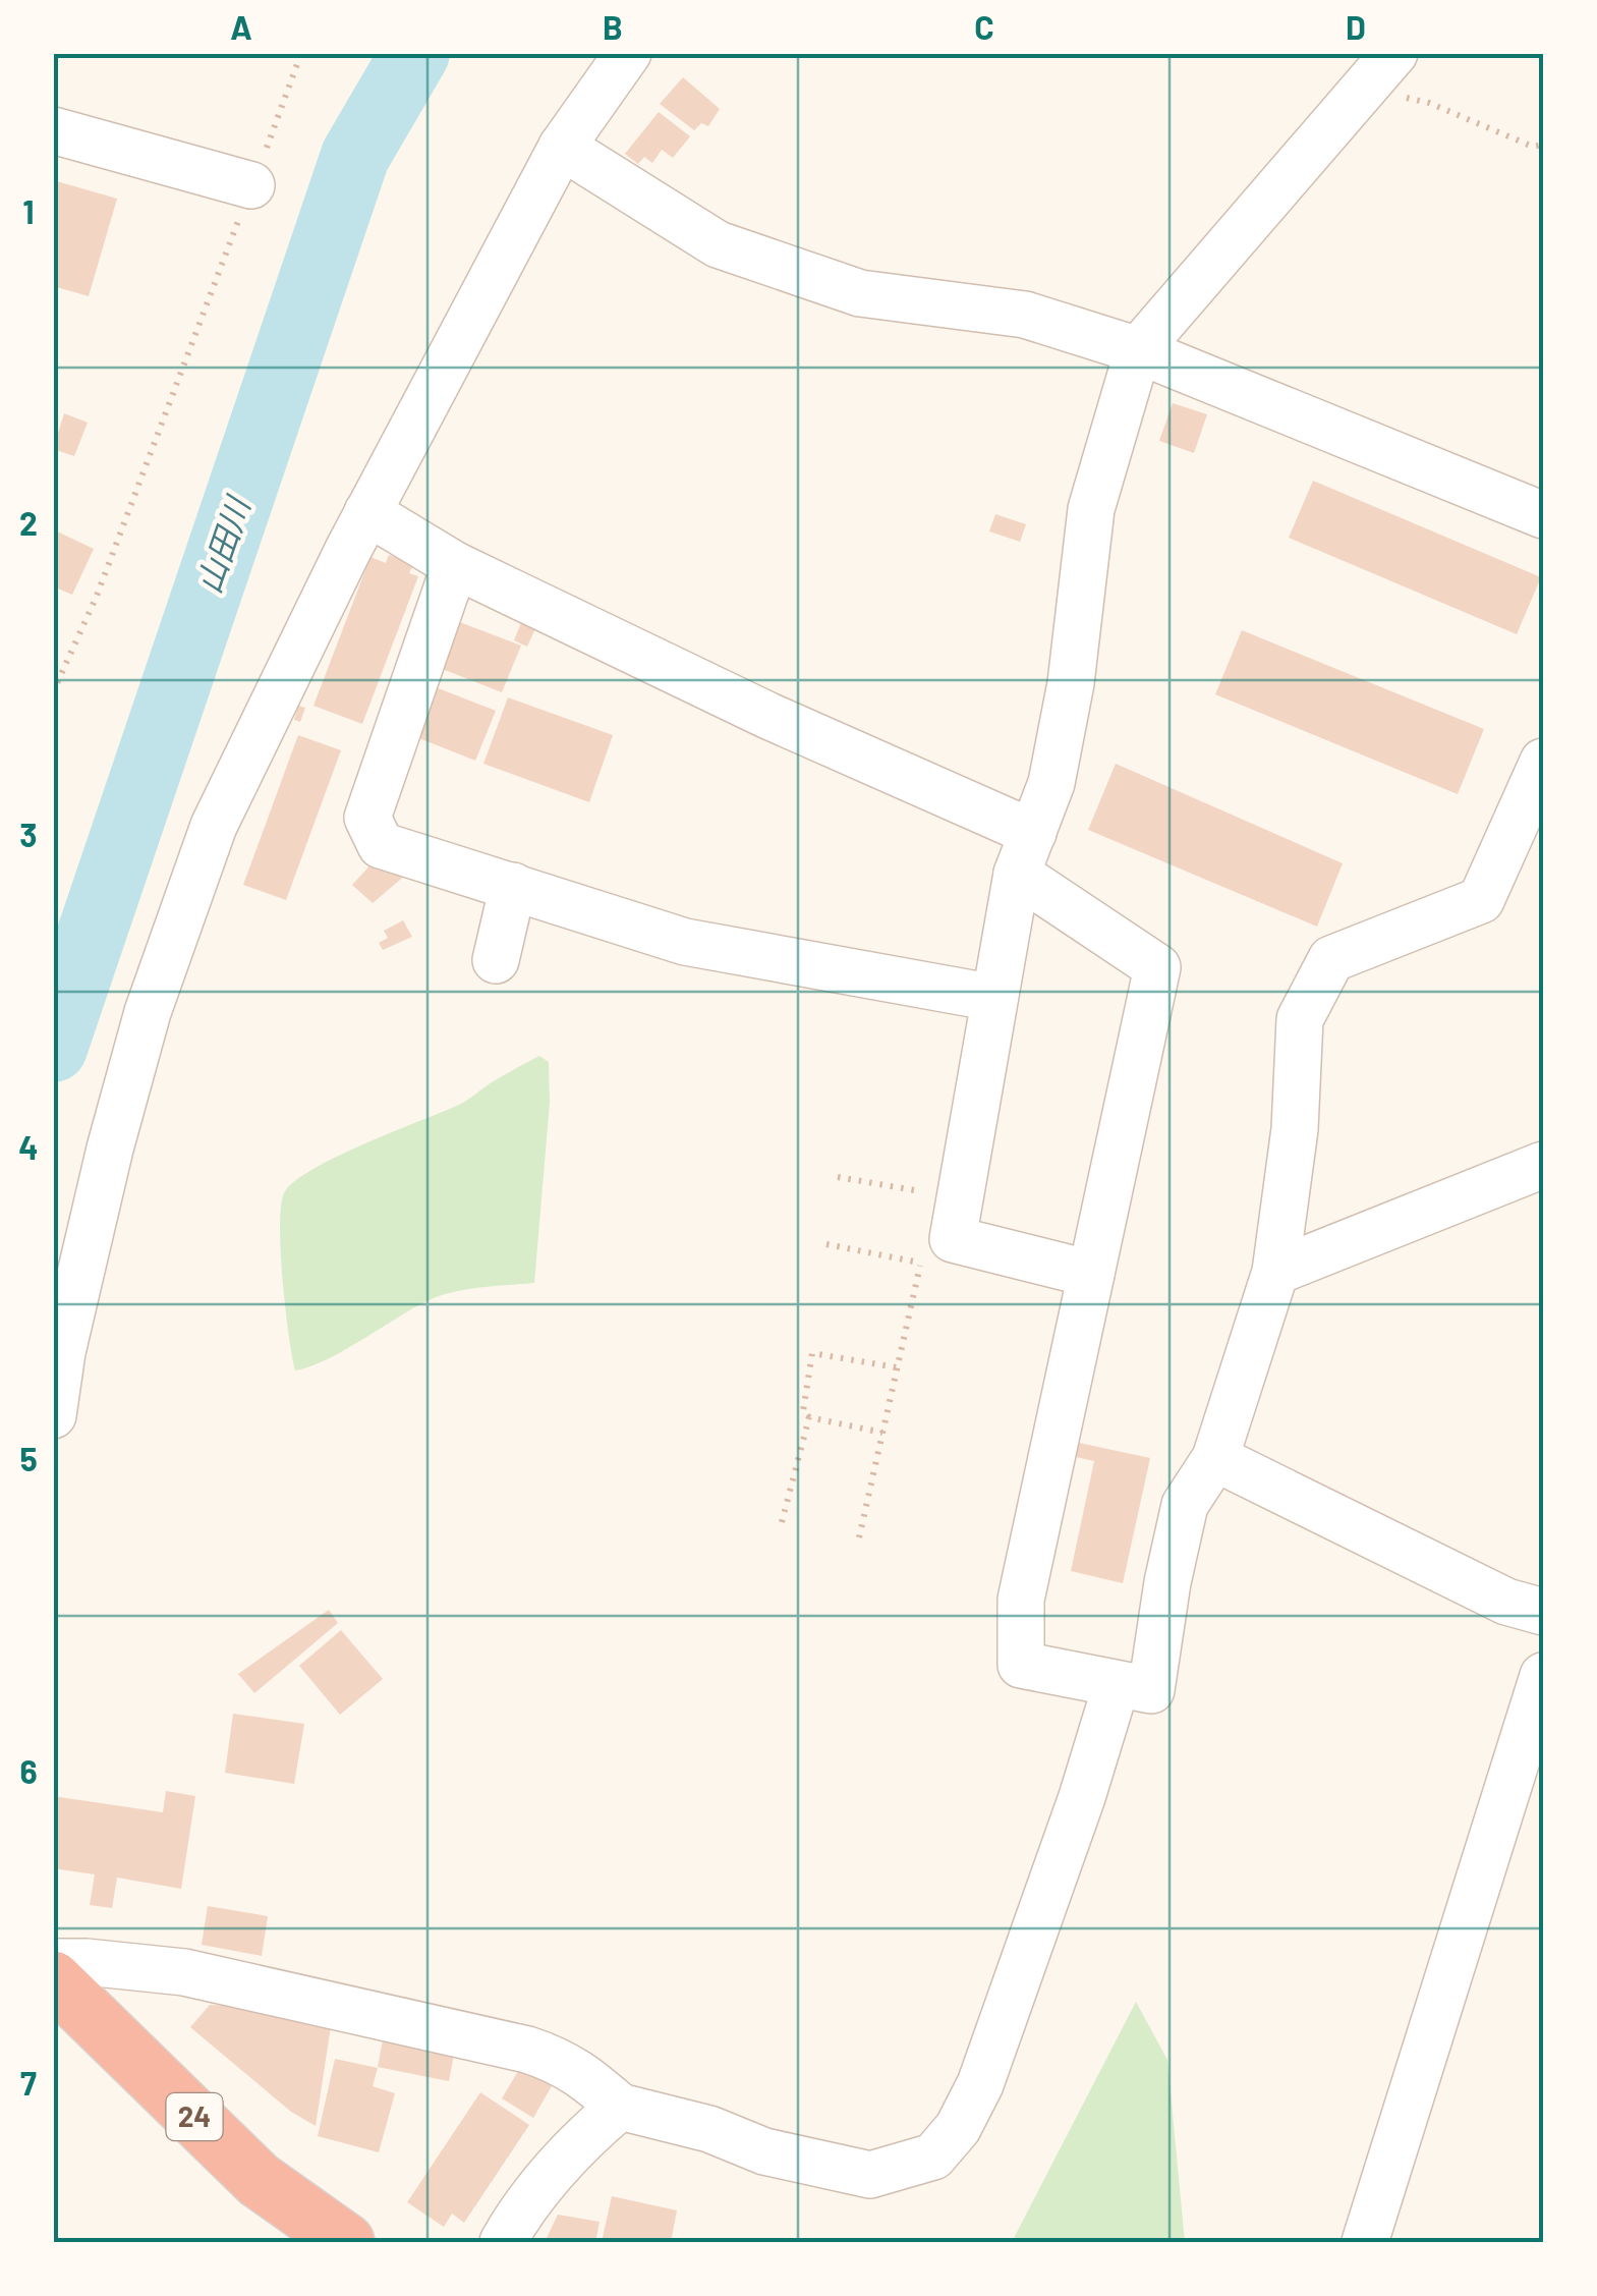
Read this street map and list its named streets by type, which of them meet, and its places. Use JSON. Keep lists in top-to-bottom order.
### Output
{
  "streets": {
    "highway": ["24"]
  },
  "water": ["山田川"],
  "grid": {
    "columns": [
      "A",
      "B",
      "C",
      "D"
    ],
    "rows": [
      "1",
      "2",
      "3",
      "4",
      "5",
      "6",
      "7"
    ]
  }
}
